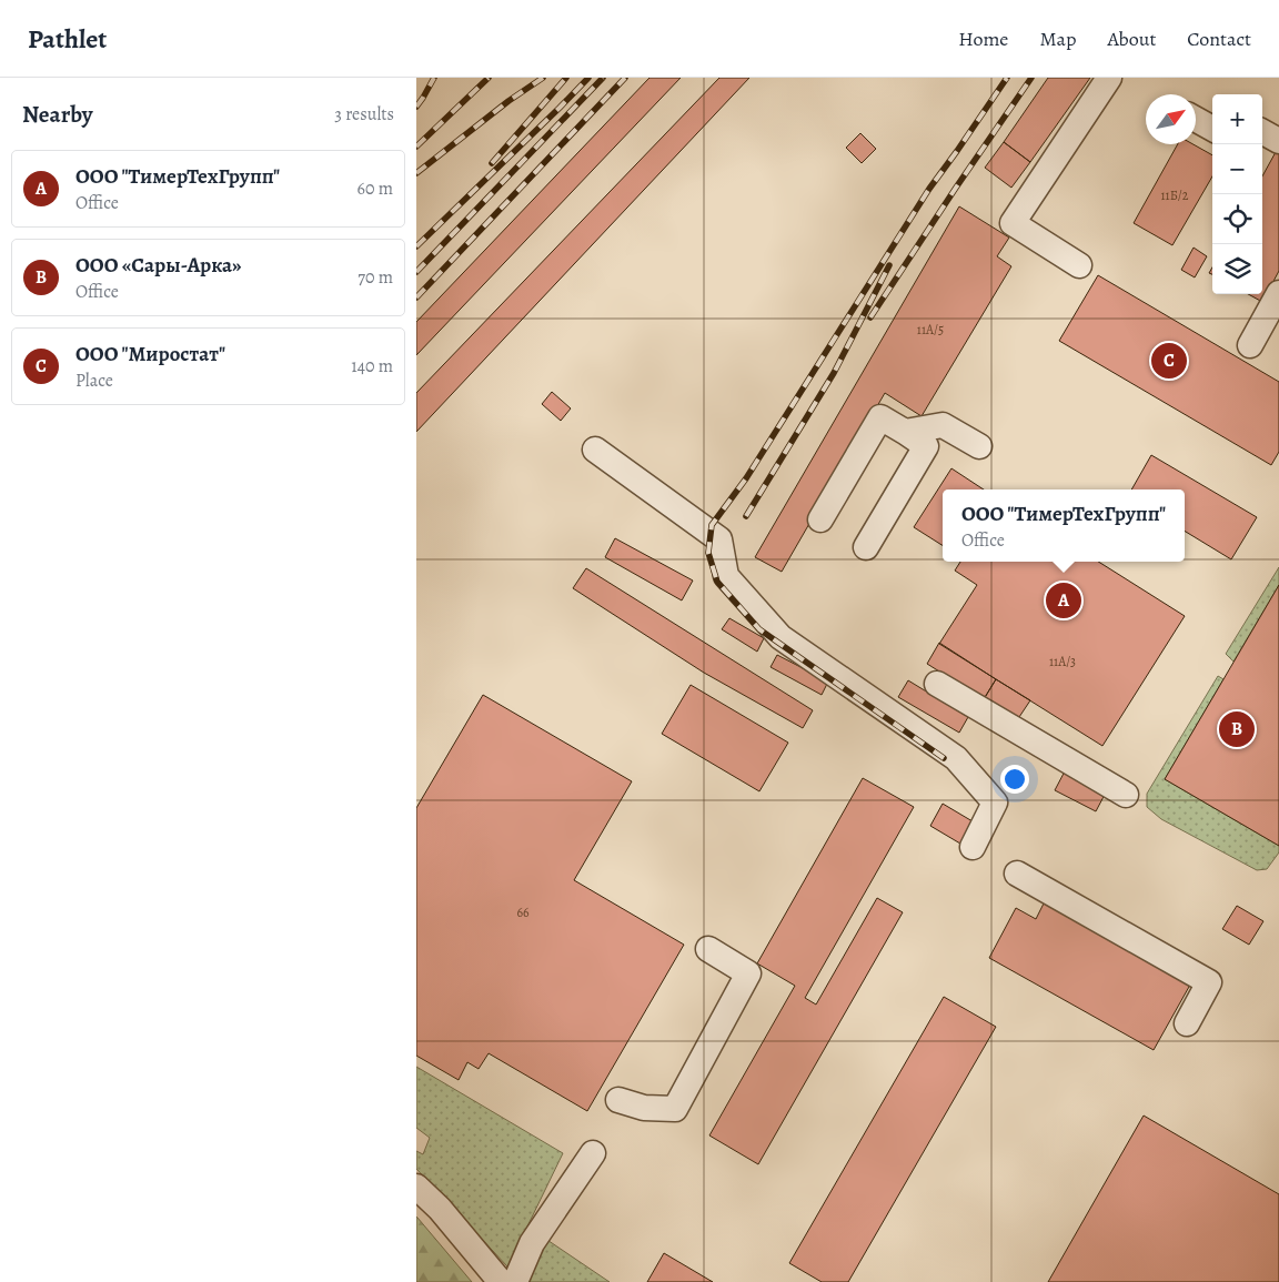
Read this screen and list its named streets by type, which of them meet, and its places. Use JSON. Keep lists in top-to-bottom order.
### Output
{
  "house_numbers": [
    "11Б/2",
    "11А/5",
    "11А/3",
    "66"
  ],
  "north": "top right",
  "page": {
    "header": "Pathlet",
    "nav": [
      "Home",
      "Map",
      "About",
      "Contact"
    ],
    "heading": ["Nearby", "3 results"],
    "map_buttons": ["+", "−"],
    "list": [
      {
        "mark": "A",
        "name": "ООО \"ТимерТехГрупп\"",
        "note": "Office",
        "value": "60 m"
      },
      {
        "mark": "B",
        "name": "ООО «Сары-Арка»",
        "note": "Office",
        "value": "70 m"
      },
      {
        "mark": "C",
        "name": "ООО \"Миростат\"",
        "note": "Place",
        "value": "140 m"
      }
    ],
    "pins": ["C", "A", "B"],
    "popup": ["ООО \"ТимерТехГрупп\"", "Office"]
  }
}
